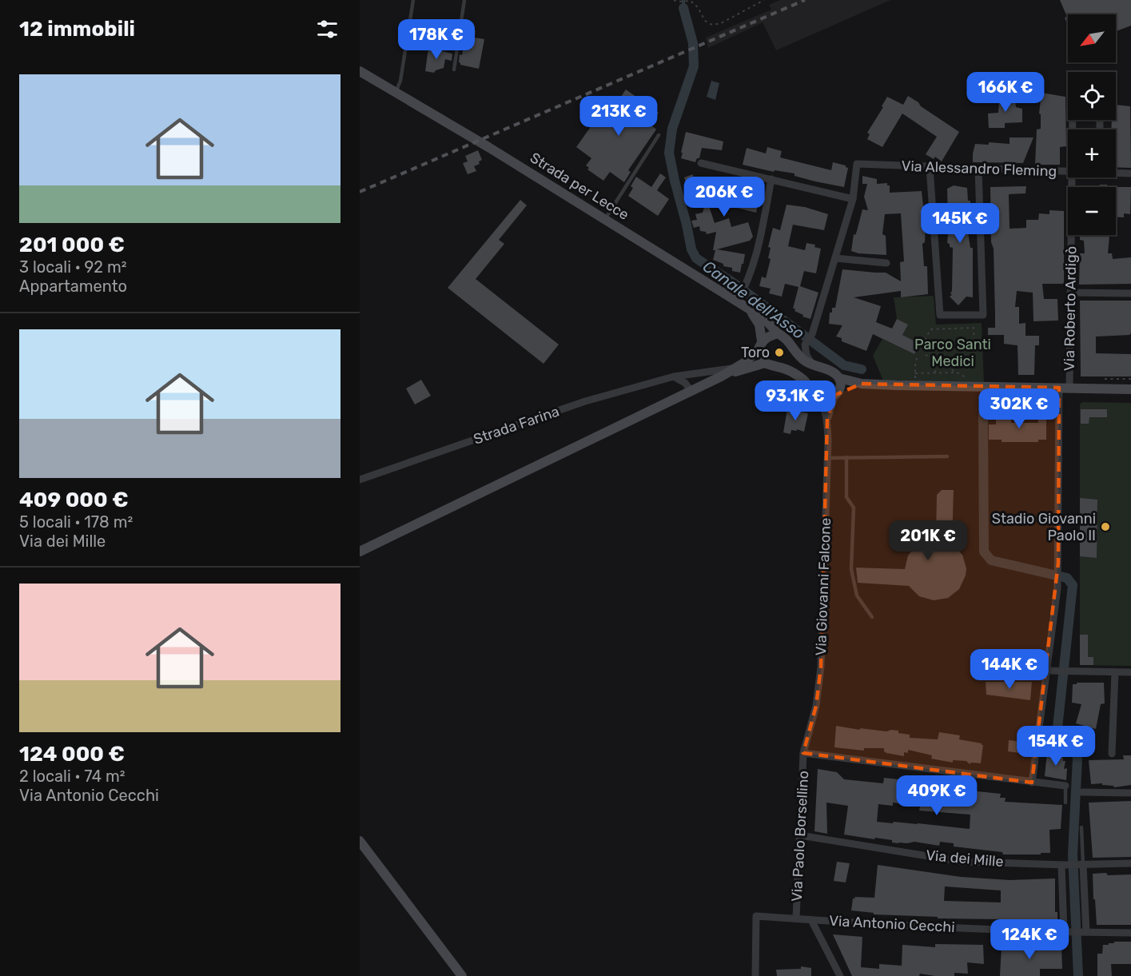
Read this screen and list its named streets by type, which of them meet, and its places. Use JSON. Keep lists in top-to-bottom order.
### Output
{
  "streets": {
    "main road": ["Strada per Lecce"],
    "street": [
      "Via Alessandro Fleming",
      "Via Roberto Ardigò",
      "Strada Farina",
      "Via Giovanni Falcone",
      "Via Paolo Borsellino",
      "Via dei Mille",
      "Via Antonio Cecchi"
    ]
  },
  "crossings": [
    ["Via Giovanni Falcone", "Via Paolo Borsellino"],
    ["Via Paolo Borsellino", "Via dei Mille"],
    ["Via Paolo Borsellino", "Via Antonio Cecchi"]
  ],
  "water": ["Canale dell'Asso"],
  "parks": ["Parco Santi Medici"],
  "places": ["Toro", "Stadio Giovanni Paolo II"],
  "north": "bottom left",
  "page": {
    "heading": "12 immobili",
    "map_buttons": ["+", "−"],
    "price": [
      "178K €",
      "166K €",
      "213K €",
      "206K €",
      "145K €",
      "93.1K €",
      "302K €",
      "201K €",
      "144K €",
      "154K €",
      "409K €",
      "124K €"
    ],
    "list": [
      {
        "name": "201 000 €",
        "note": "3 locali · 92 m² · Appartamento"
      },
      {
        "name": "409 000 €",
        "note": "5 locali · 178 m² · Via dei Mille"
      },
      {
        "name": "124 000 €",
        "note": "2 locali · 74 m² · Via Antonio Cecchi"
      }
    ]
  }
}
